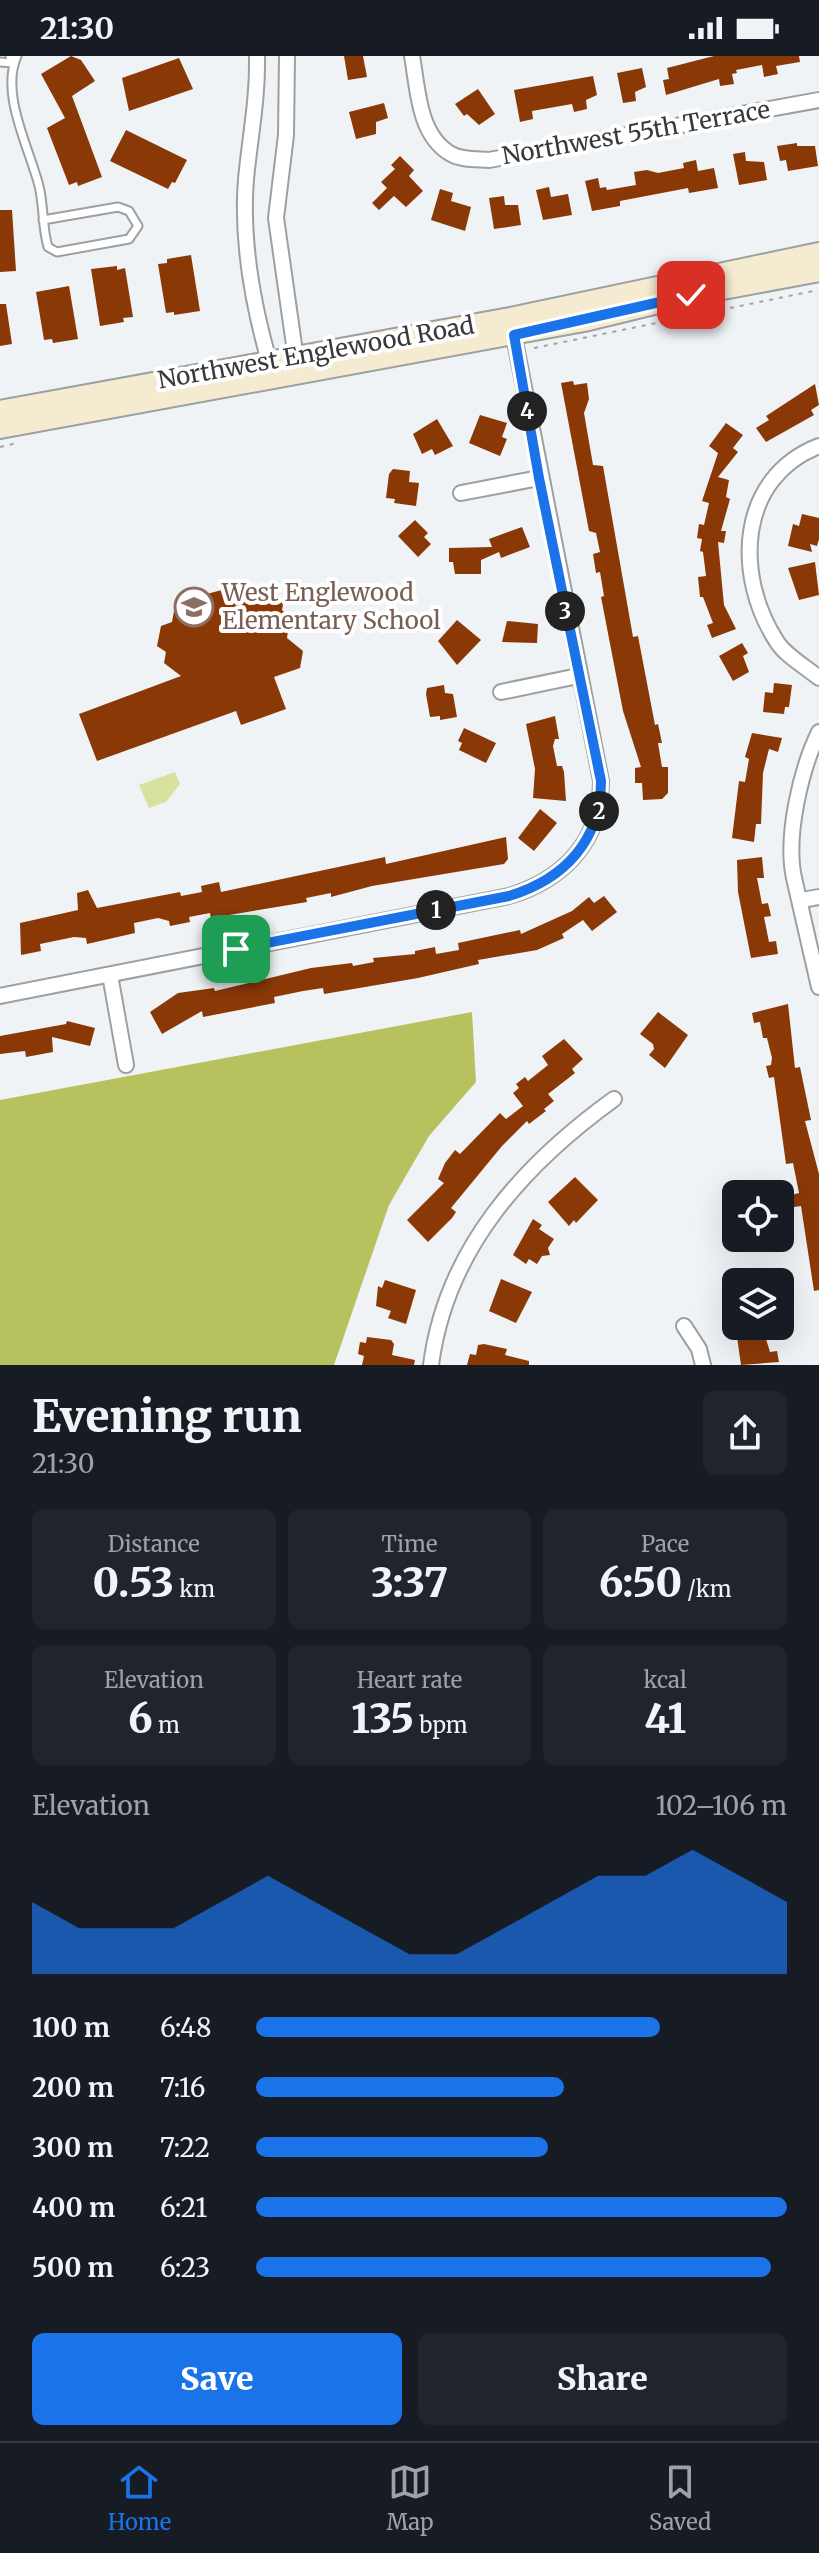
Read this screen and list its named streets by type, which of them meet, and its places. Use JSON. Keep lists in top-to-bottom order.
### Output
{
  "streets": {
    "main road": ["Northwest Englewood Road"],
    "street": ["Northwest 55th Terrace"]
  },
  "places": {
    "school or university": ["West Englewood Elementary School"]
  },
  "page": {
    "status": "21:30",
    "pins": [
      "4",
      "3",
      "2",
      "1"
    ],
    "heading": ["Evening run", "21:30"],
    "stats": [
      ["Distance", "0.53 km"],
      ["Time", "3:37"],
      ["Pace", "6:50 /km"],
      ["Elevation", "6 m"],
      ["Heart rate", "135 bpm"],
      ["kcal", "41"]
    ],
    "chart": ["Elevation", "102–106 m"],
    "list": [
      {
        "name": "100 m",
        "note": "6:48"
      },
      {
        "name": "200 m",
        "note": "7:16"
      },
      {
        "name": "300 m",
        "note": "7:22"
      },
      {
        "name": "400 m",
        "note": "6:21"
      },
      {
        "name": "500 m",
        "note": "6:23"
      }
    ],
    "buttons": ["Save", "Share"],
    "tabs": ["Home", "Map", "Saved"]
  }
}
